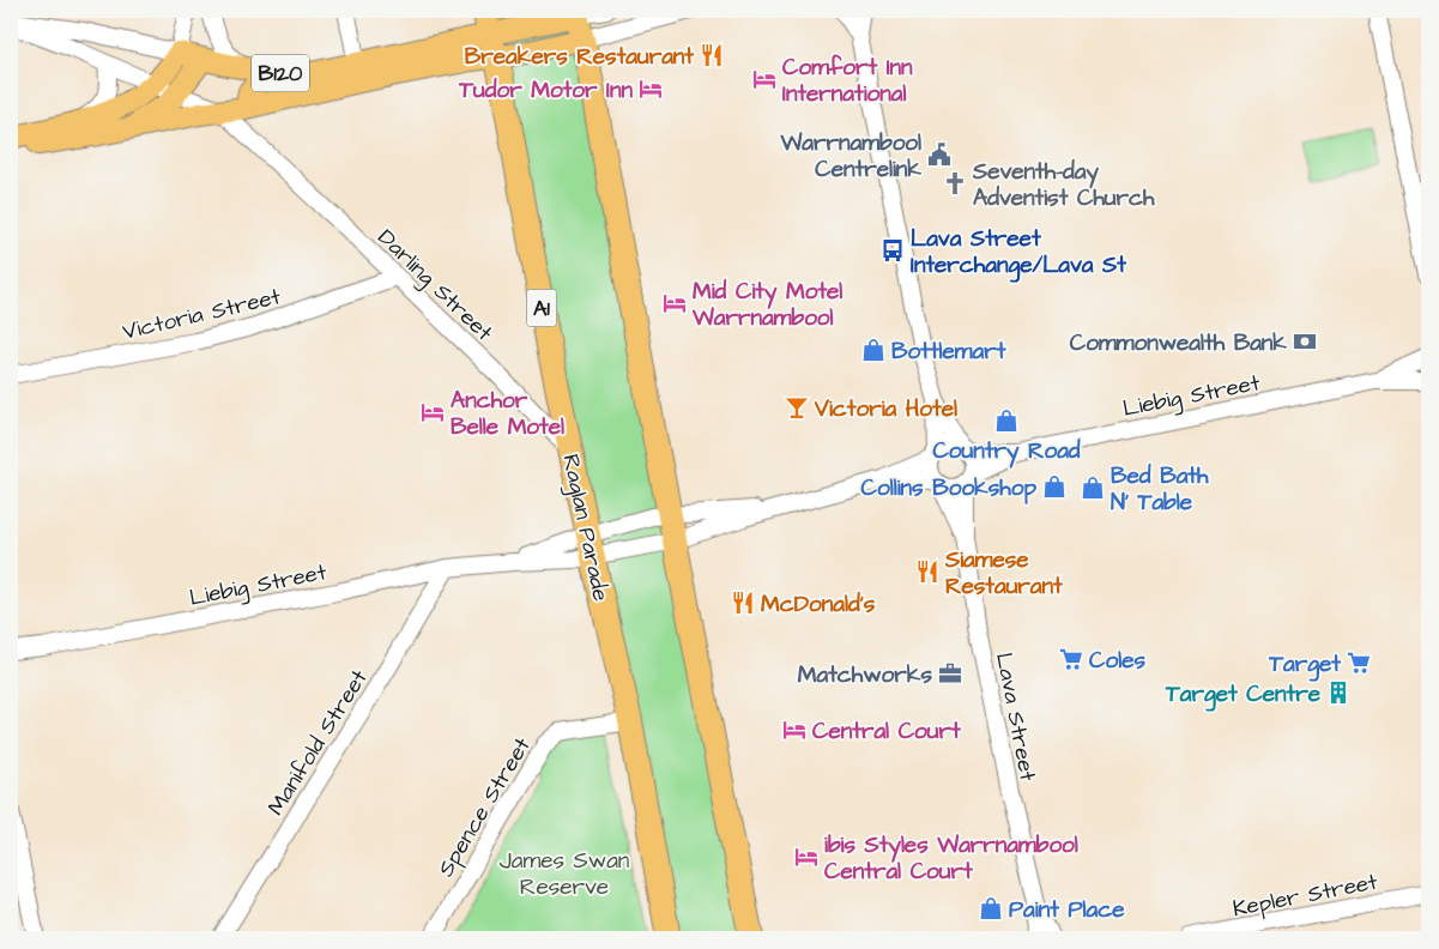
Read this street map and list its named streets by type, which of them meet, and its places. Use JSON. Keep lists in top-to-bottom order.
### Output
{
  "streets": {
    "highway": ["A1", "Raglan Parade"],
    "main road": ["B120"],
    "street": [
      "Darling Street",
      "Victoria Street",
      "Liebig Street",
      "Lava Street",
      "Manifold Street",
      "Spence Street",
      "Kepler Street"
    ]
  },
  "crossings": [
    ["B120", "Darling Street"],
    ["B120", "Raglan Parade"],
    ["Darling Street", "Victoria Street"],
    ["Darling Street", "Raglan Parade"],
    ["Liebig Street", "Raglan Parade"],
    ["Liebig Street", "Lava Street"],
    ["Liebig Street", "Manifold Street"],
    ["Raglan Parade", "Spence Street"]
  ],
  "parks": ["James Swan Reserve"],
  "places": {
    "restaurant": ["Breakers Restaurant", "Siamese Restaurant", "McDonald's"],
    "hotel": [
      "Comfort Inn International",
      "Tudor Motor Inn",
      "Mid City Motel Warrnambool",
      "Anchor Belle Motel",
      "Central Court",
      "ibis Styles Warrnambool Central Court"
    ],
    "public building": ["Warrnambool Centrelink"],
    "church": ["Seventh-day Adventist Church"],
    "bus stop": ["Lava Street Interchange/Lava St"],
    "bank": ["Commonwealth Bank"],
    "shop": [
      "Bottlemart",
      "Country Road",
      "Collins Bookshop",
      "Bed Bath N' Table",
      "Paint Place"
    ],
    "bar": ["Victoria Hotel"],
    "supermarket": ["Coles", "Target"],
    "office": ["Matchworks"],
    "building": ["Target Centre"]
  }
}
